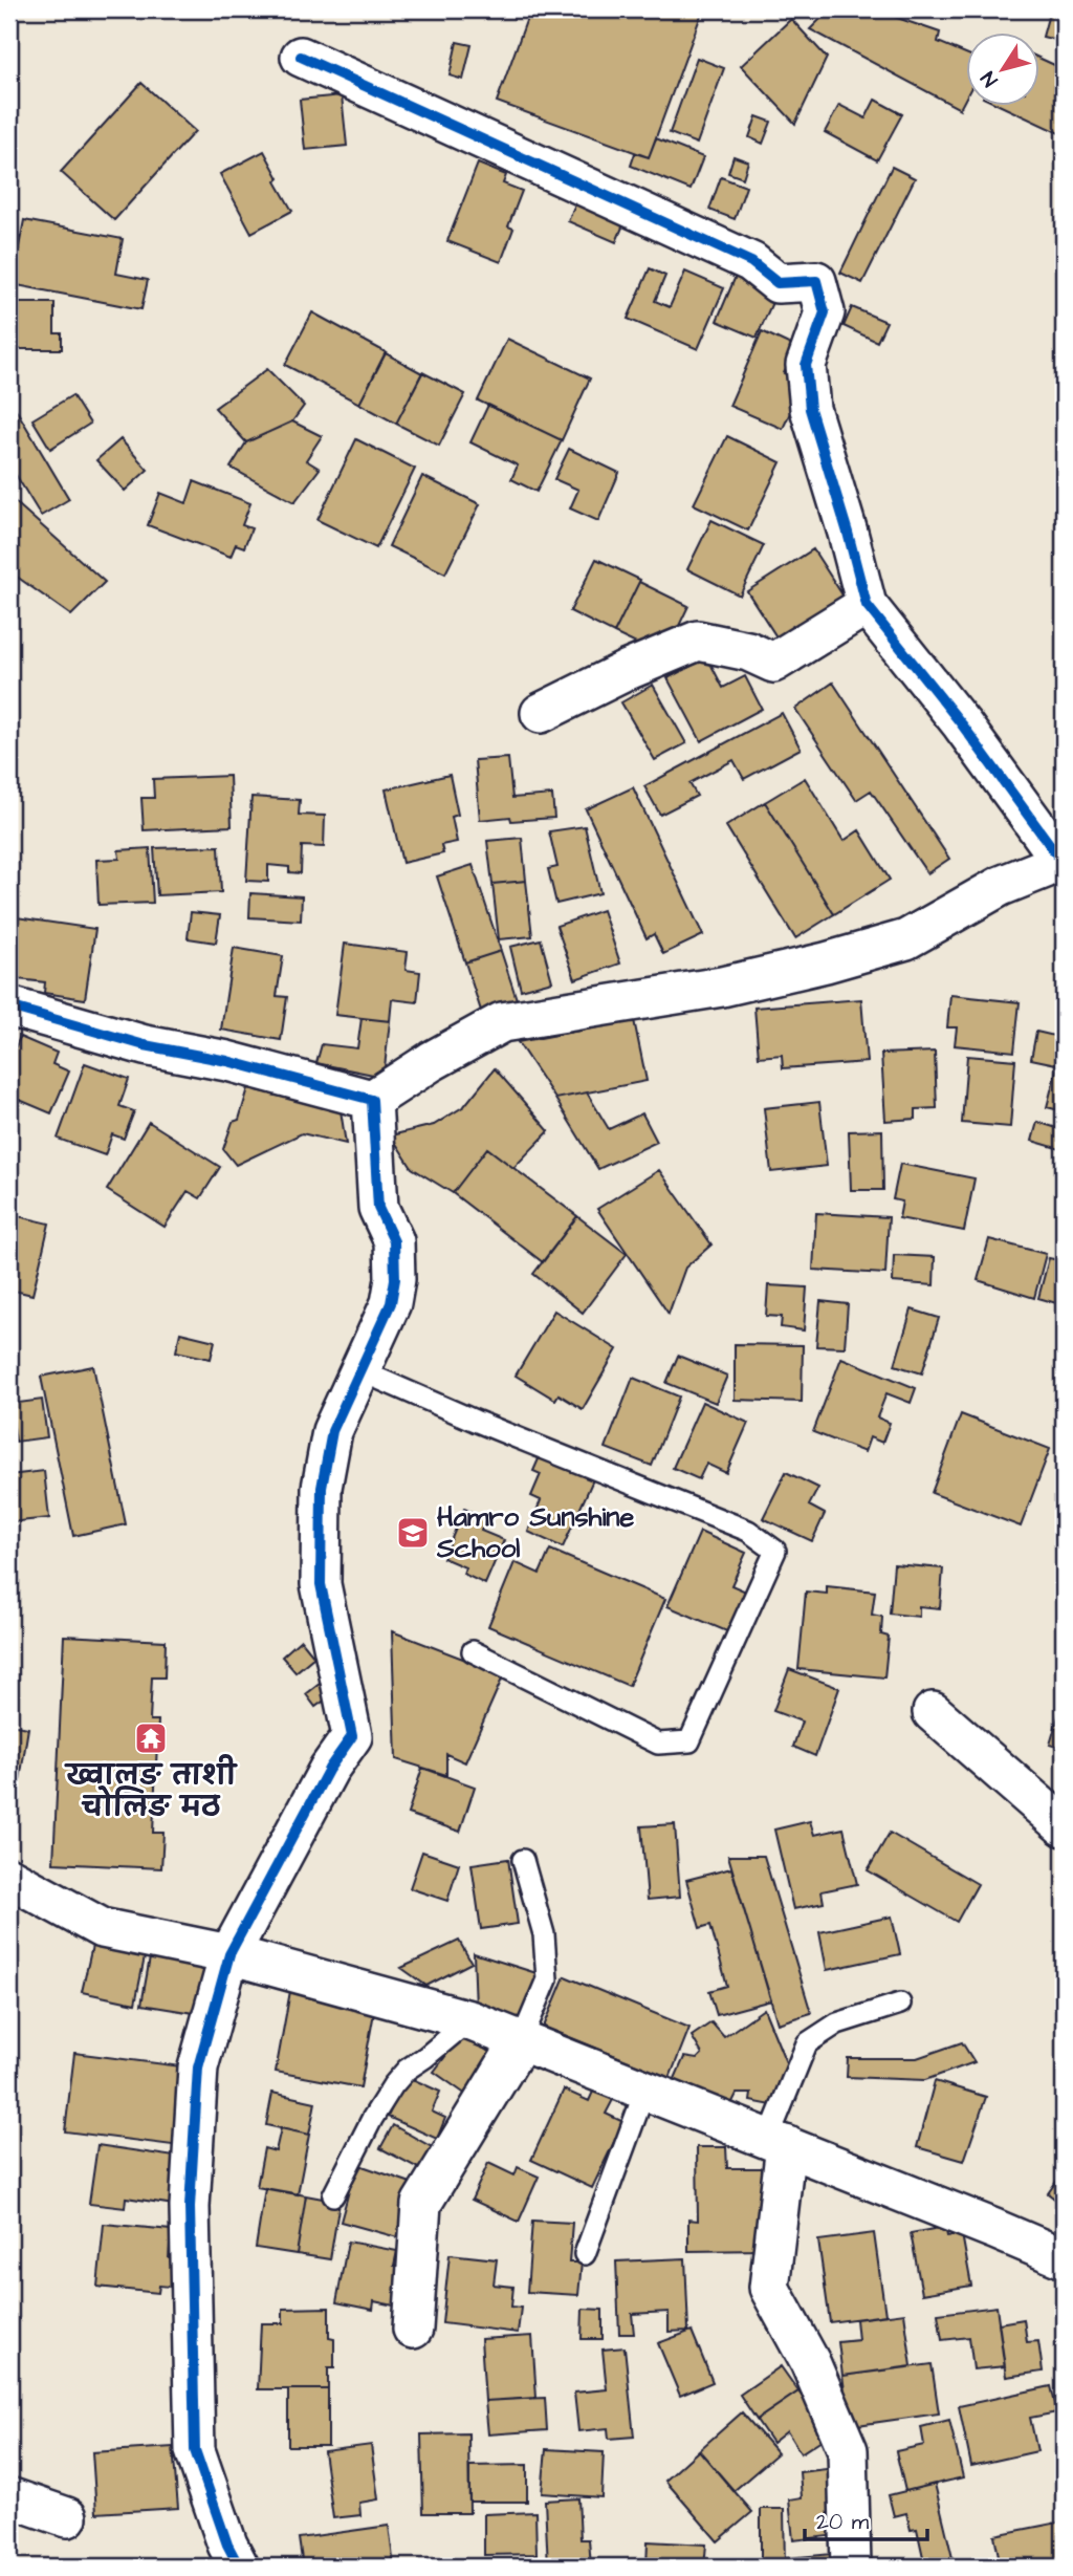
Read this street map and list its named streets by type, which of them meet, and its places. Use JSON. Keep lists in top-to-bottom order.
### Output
{
  "places": {
    "school or university": ["Hamro Sunshine School"],
    "temple": ["ख्वालुङ ताशी चोलिङ मठ"]
  },
  "scale_bar": "20 m",
  "north": "bottom left"
}
